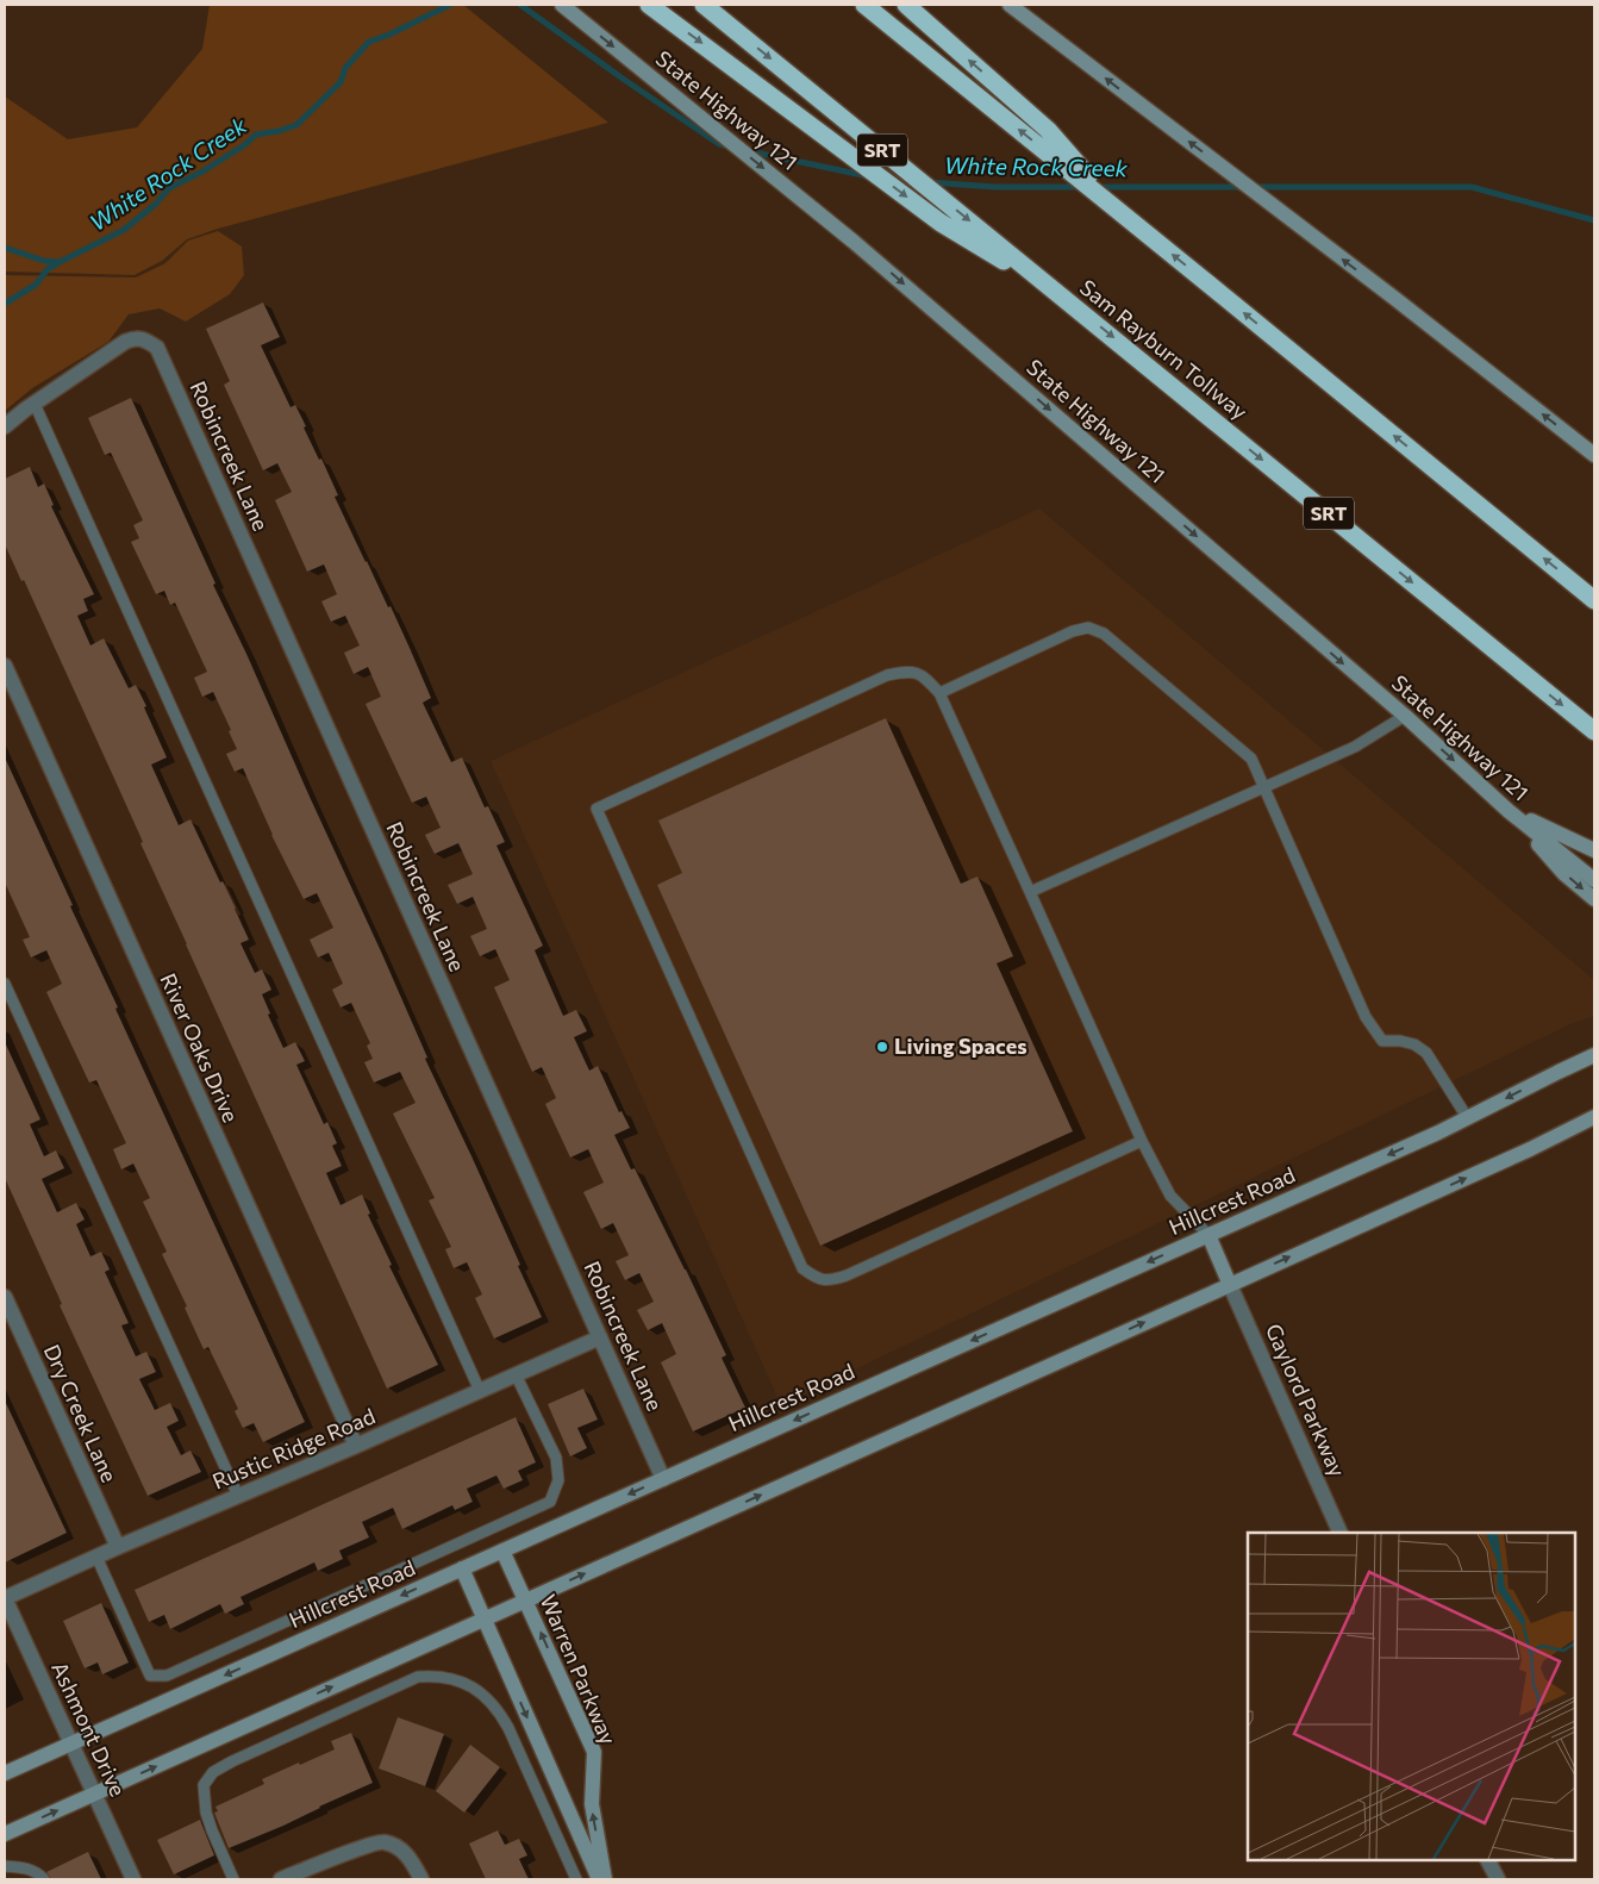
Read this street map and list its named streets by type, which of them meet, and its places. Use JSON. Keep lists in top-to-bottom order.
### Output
{
  "streets": {
    "highway": ["SRT", "Sam Rayburn Tollway"],
    "main road": ["State Highway 121", "Hillcrest Road", "Warren Parkway"],
    "street": [
      "Robincreek Lane",
      "River Oaks Drive",
      "Gaylord Parkway",
      "Dry Creek Lane",
      "Rustic Ridge Road",
      "Ashmont Drive"
    ]
  },
  "crossings": [
    ["Robincreek Lane", "Hillcrest Road"],
    ["Robincreek Lane", "Rustic Ridge Road"],
    ["River Oaks Drive", "Rustic Ridge Road"],
    ["Hillcrest Road", "Warren Parkway"],
    ["Hillcrest Road", "Ashmont Drive"],
    ["Dry Creek Lane", "Rustic Ridge Road"],
    ["Rustic Ridge Road", "Ashmont Drive"]
  ],
  "one_way": ["State Highway 121"],
  "water": ["White Rock Creek"],
  "places": ["Living Spaces"]
}
